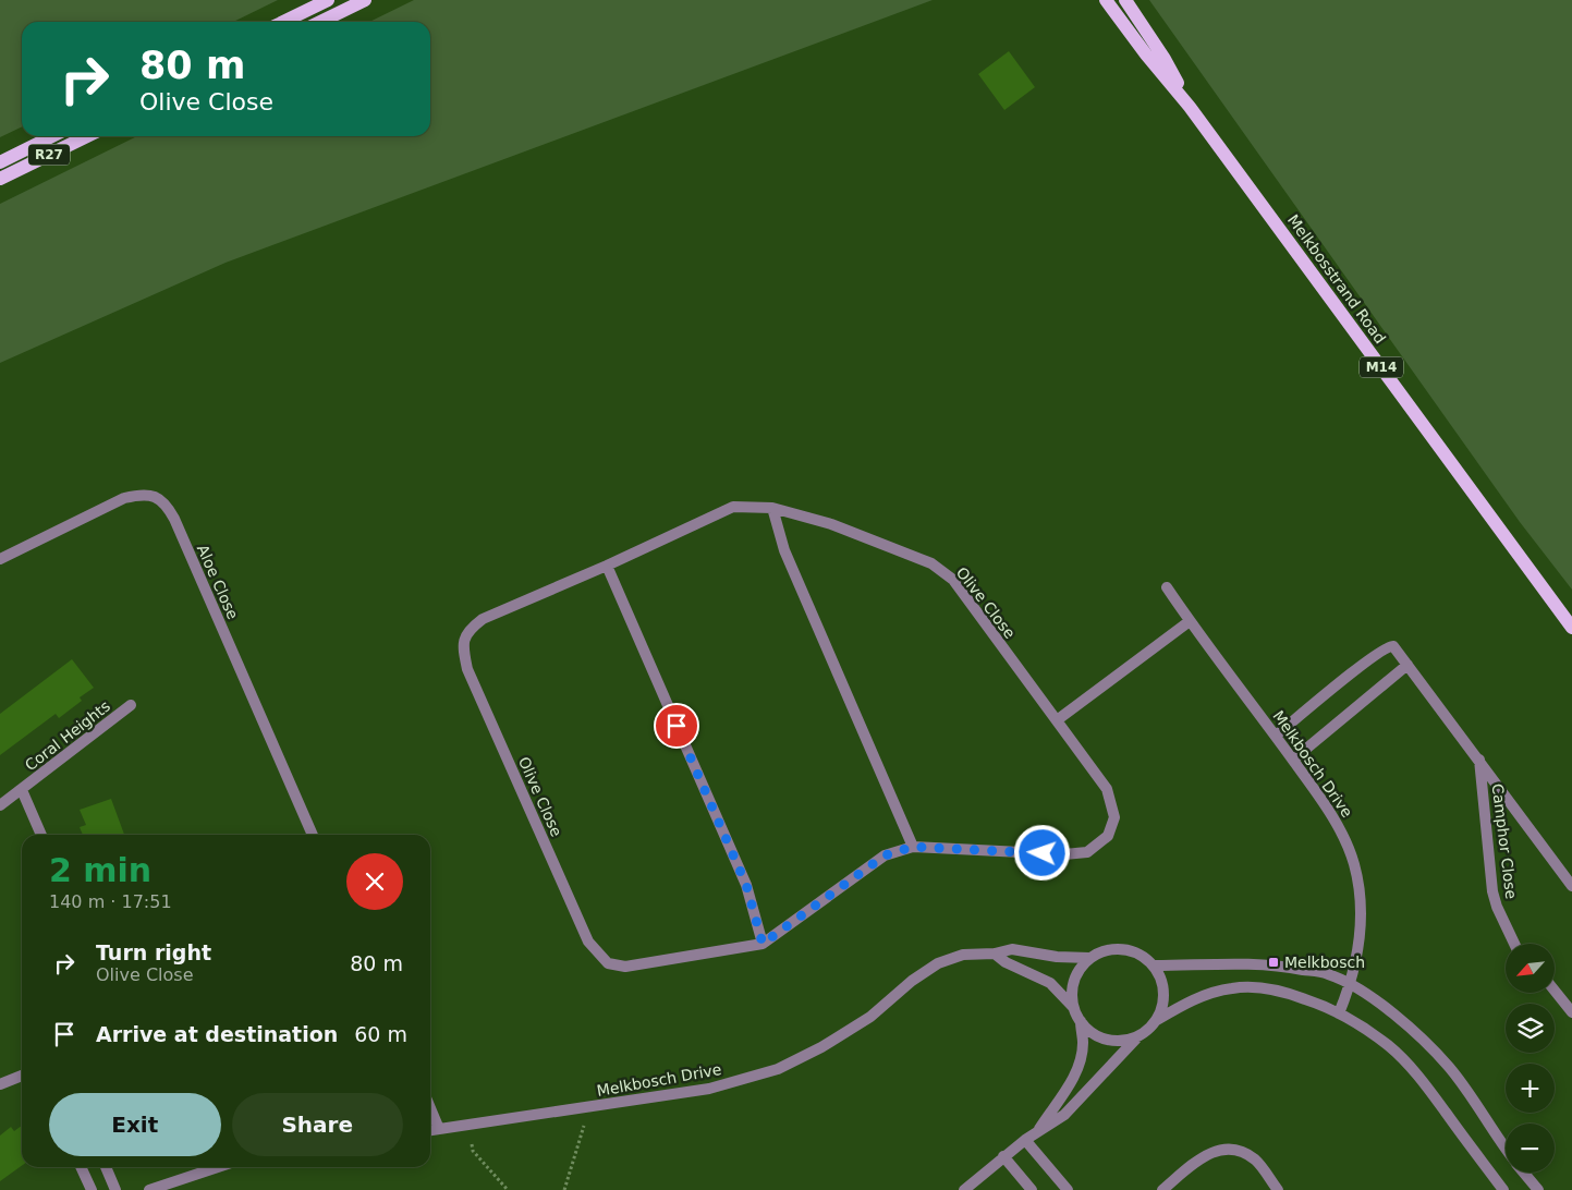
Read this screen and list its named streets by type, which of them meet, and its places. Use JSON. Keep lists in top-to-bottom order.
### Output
{
  "streets": {
    "main road": ["R27", "Melkbosstrand Road", "M14"],
    "street": [
      "Aloe Close",
      "Olive Close",
      "Coral Heights",
      "Melkbosch Drive",
      "Camphor Close"
    ]
  },
  "crossings": [
    ["Melkbosch Drive", "Camphor Close"]
  ],
  "places": {
    "transit": ["Melkbosch"]
  },
  "north": "bottom left",
  "page": {
    "turn": ["80 m", "Olive Close"],
    "heading": ["2 min", "140 m · 17:51"],
    "list": [
      {
        "name": "Turn right",
        "note": "Olive Close",
        "value": "80 m"
      },
      {
        "name": "Arrive at destination",
        "value": "60 m"
      }
    ],
    "map_buttons": ["+", "−"],
    "buttons": ["Exit", "Share"]
  }
}
